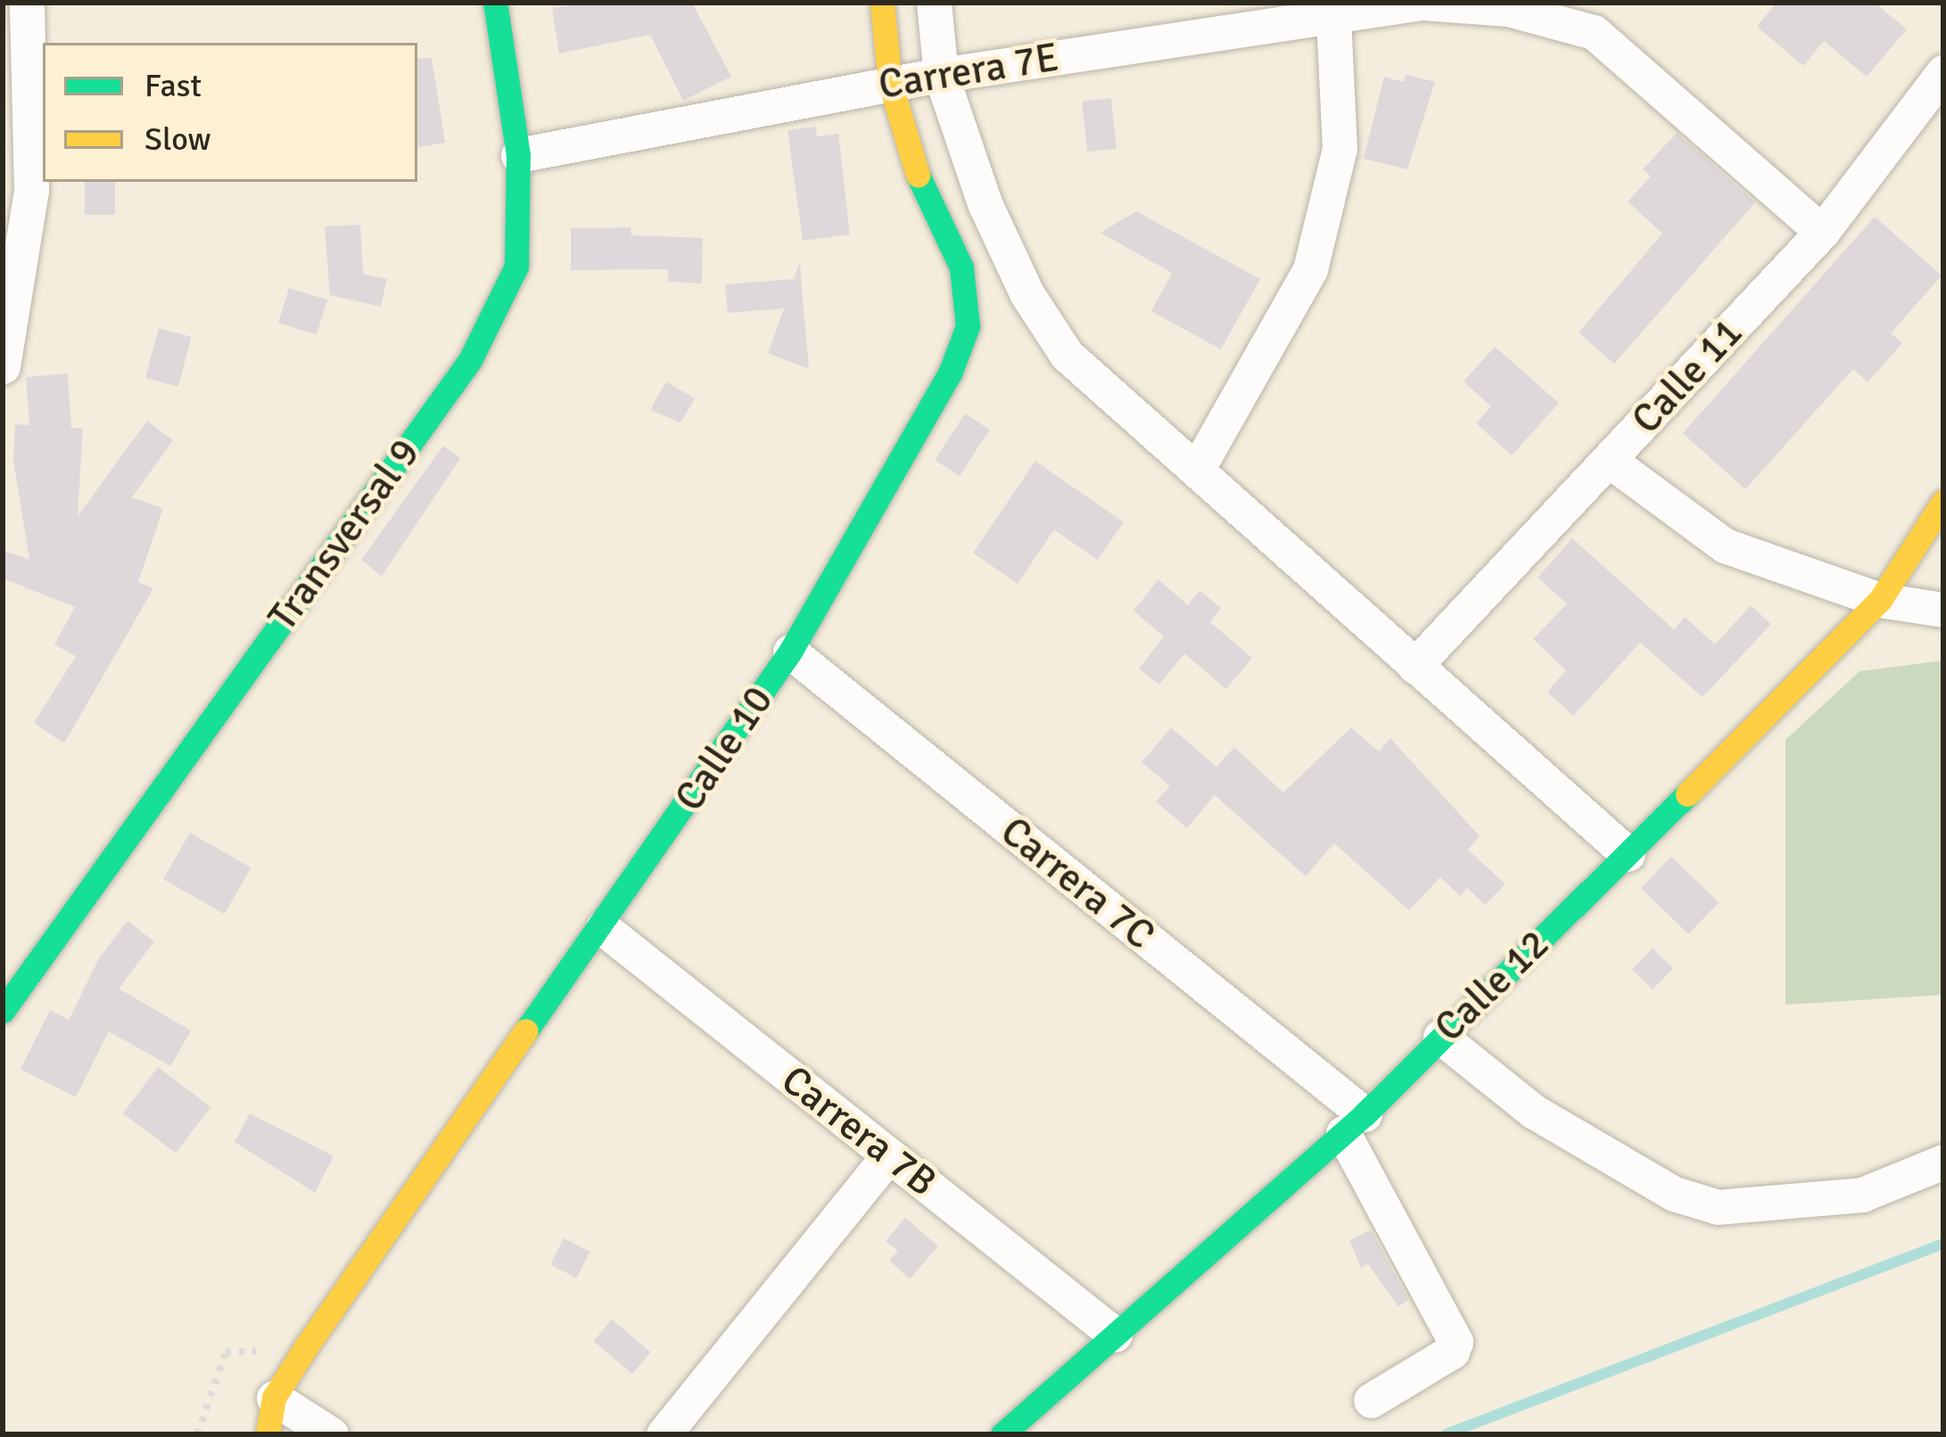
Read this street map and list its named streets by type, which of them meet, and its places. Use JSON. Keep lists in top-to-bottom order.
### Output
{
  "streets": {
    "street": [
      "Carrera 7E",
      "Calle 11",
      "Transversal 9",
      "Calle 10",
      "Carrera 7C",
      "Calle 12",
      "Carrera 7B"
    ]
  },
  "crossings": [
    ["Carrera 7E", "Calle 11"],
    ["Carrera 7E", "Transversal 9"],
    ["Carrera 7E", "Calle 10"],
    ["Calle 10", "Carrera 7C"],
    ["Calle 10", "Carrera 7B"],
    ["Carrera 7C", "Calle 12"],
    ["Calle 12", "Carrera 7B"]
  ],
  "legend": ["Fast", "Slow"]
}
